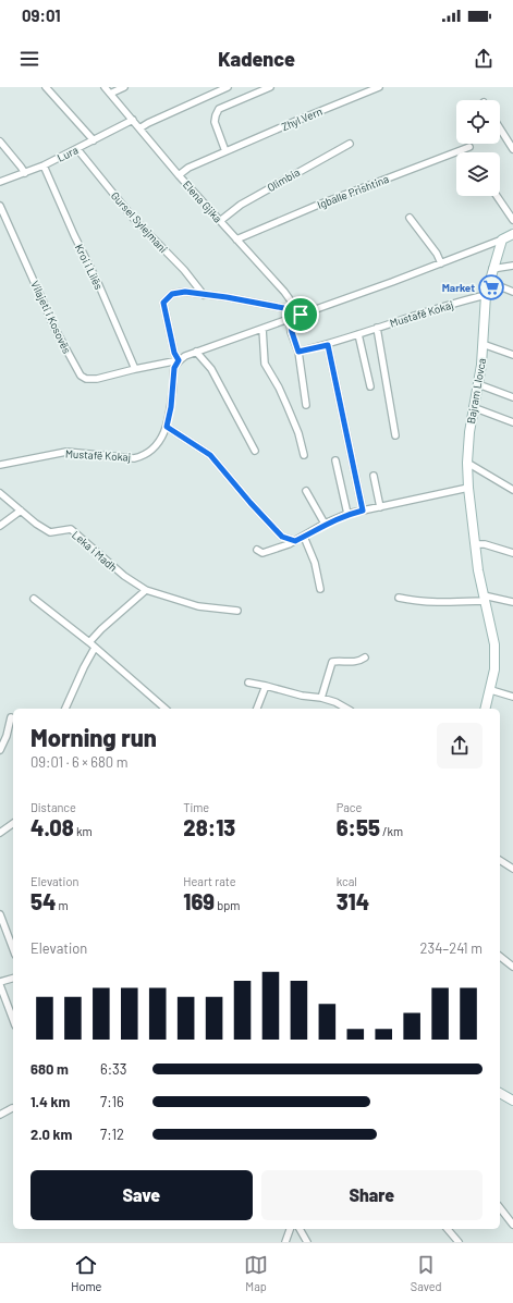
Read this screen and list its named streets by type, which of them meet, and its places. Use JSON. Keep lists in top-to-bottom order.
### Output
{
  "streets": {
    "street": [
      "Zhyl Vern",
      "Lura",
      "Olimbia",
      "Igballe Prishtina",
      "Elena Gjika",
      "Gursel Sylejmani",
      "Kroi i Lilës",
      "Mustafë Kokaj",
      "Vilajeti i Kosovës",
      "Bajram Llovca",
      "Leka i Madh"
    ]
  },
  "crossings": [
    ["Zhyl Vern", "Elena Gjika"],
    ["Lura", "Elena Gjika"],
    ["Lura", "Gursel Sylejmani"],
    ["Lura", "Kroi i Lilës"],
    ["Olimbia", "Elena Gjika"],
    ["Igballe Prishtina", "Elena Gjika"],
    ["Kroi i Lilës", "Vilajeti i Kosovës"],
    ["Mustafë Kokaj", "Bajram Llovca"]
  ],
  "places": {
    "supermarket": ["Market"]
  },
  "page": {
    "status": "09:01",
    "header": "Kadence",
    "heading": ["Morning run", "09:01 · 6 × 680 m"],
    "stats": [
      ["Distance", "4.08 km"],
      ["Time", "28:13"],
      ["Pace", "6:55 /km"],
      ["Elevation", "54 m"],
      ["Heart rate", "169 bpm"],
      ["kcal", "314"]
    ],
    "chart": ["Elevation", "234–241 m"],
    "list": [
      {
        "name": "680 m",
        "note": "6:33"
      },
      {
        "name": "1.4 km",
        "note": "7:16"
      },
      {
        "name": "2.0 km",
        "note": "7:12"
      }
    ],
    "buttons": ["Save", "Share"],
    "tabs": ["Home", "Map", "Saved"]
  }
}
